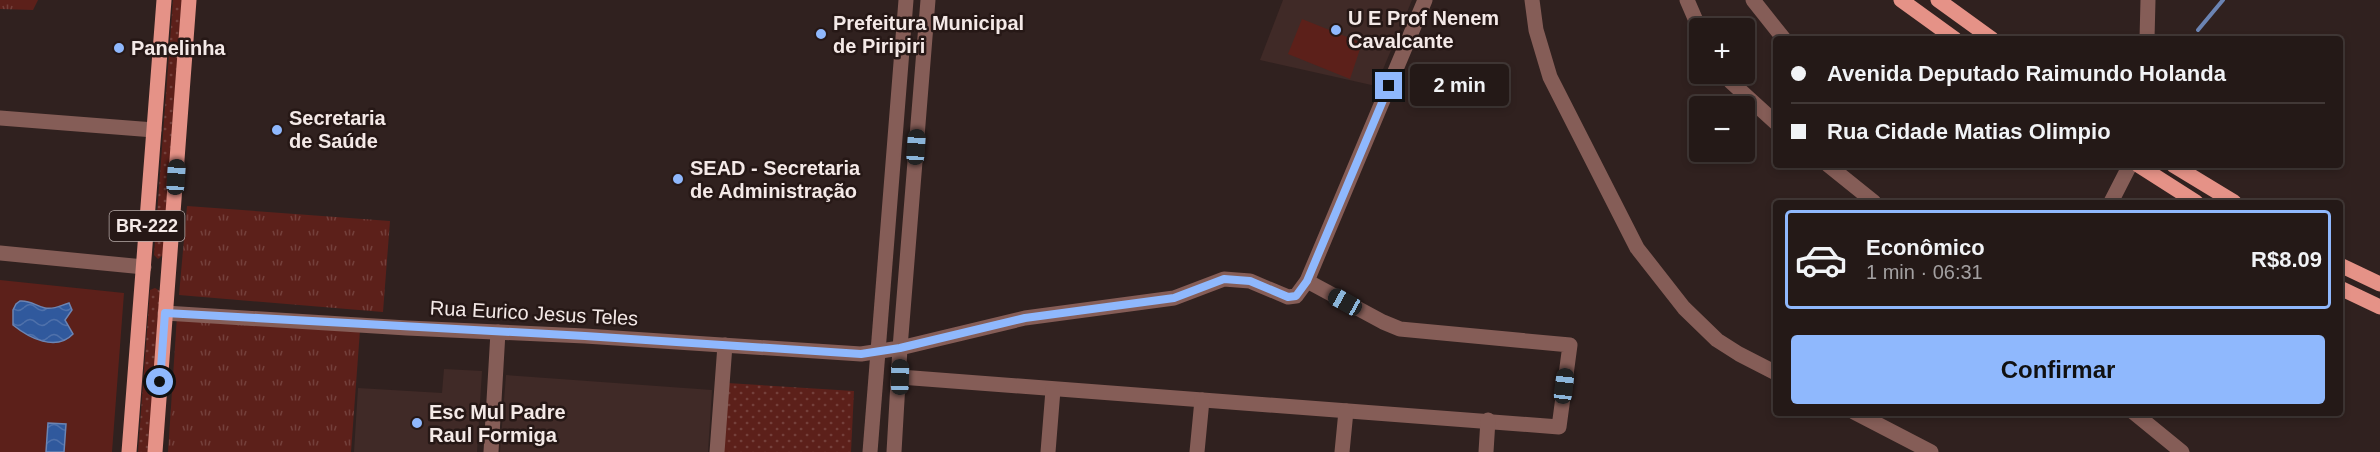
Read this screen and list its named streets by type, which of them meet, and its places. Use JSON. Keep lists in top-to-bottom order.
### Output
{
  "streets": {
    "main road": ["BR-222"],
    "street": ["Rua Eurico Jesus Teles"]
  },
  "crossings": [
    ["BR-222", "Rua Eurico Jesus Teles"]
  ],
  "places": [
    "U E Prof Nenem Cavalcante",
    "Prefeitura Municipal de Piripiri",
    "Panelinha",
    "Secretaria de Saúde",
    "SEAD - Secretaria de Administração",
    "Esc Mul Padre Raul Formiga"
  ],
  "page": {
    "map_buttons": ["+", "−"],
    "banner": ["Avenida Deputado Raimundo Holanda", "Rua Cidade Matias Olimpio"],
    "bubble": "2 min",
    "list": [
      {
        "name": "Econômico",
        "note": "1 min · 06:31",
        "value": "R$8.09"
      }
    ],
    "buttons": "Confirmar"
  }
}
